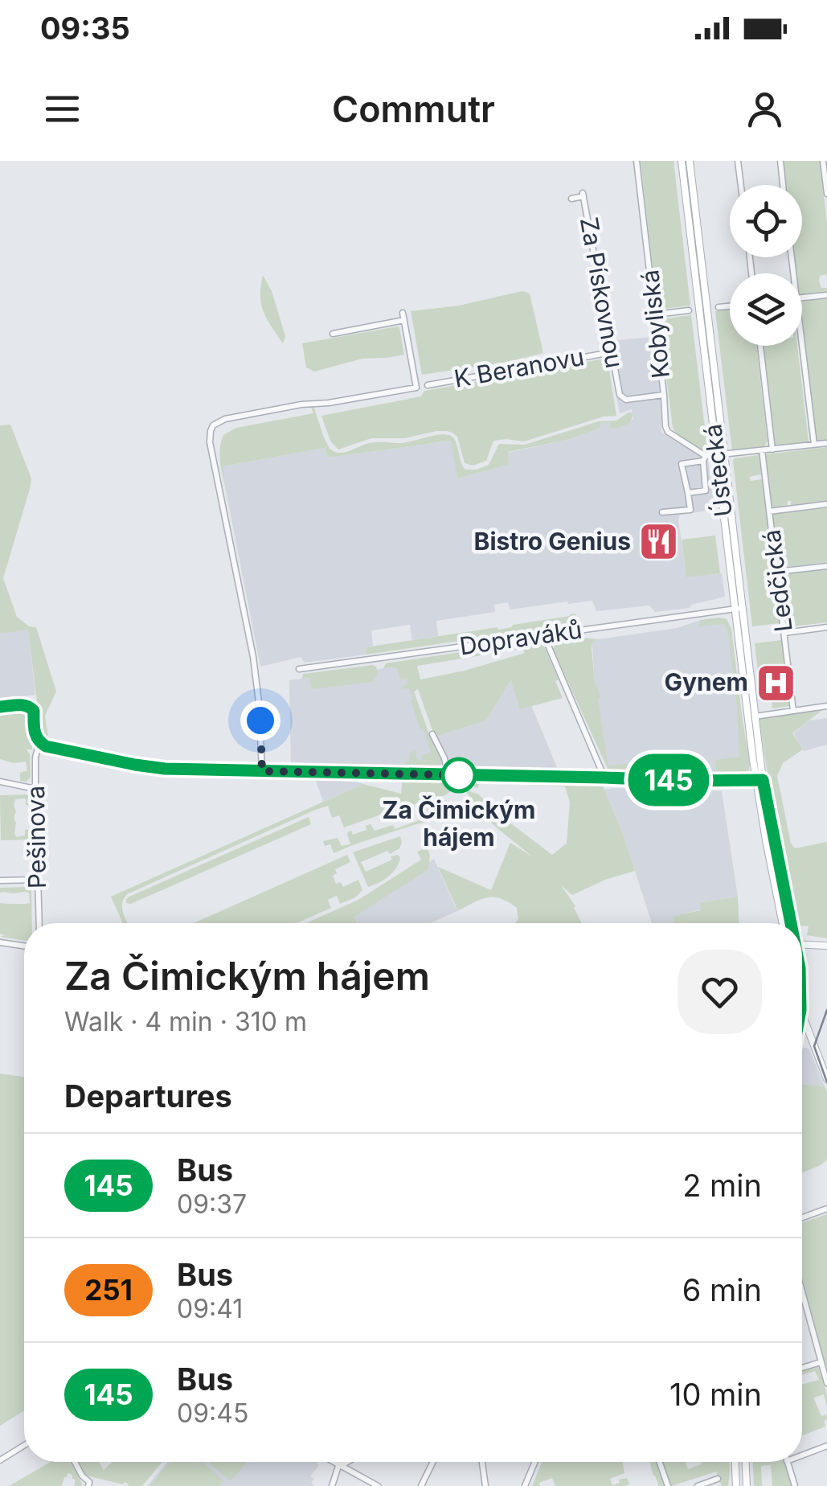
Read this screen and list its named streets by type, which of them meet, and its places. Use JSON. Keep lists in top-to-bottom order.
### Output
{
  "streets": {
    "main road": ["Ústecká"],
    "street": [
      "Za Pískovnou",
      "Kobyliská",
      "K Beranovu",
      "Ledčická",
      "Dopraváků",
      "Pešinova"
    ]
  },
  "crossings": [
    ["Za Pískovnou", "Kobyliská"],
    ["Za Pískovnou", "K Beranovu"],
    ["Ústecká", "Dopraváků"]
  ],
  "places": {
    "restaurant": ["Bistro Genius"],
    "hospital": ["Gynem"],
    "other": ["Za Čimickým hájem"]
  },
  "lines": ["bus line 145"],
  "page": {
    "status": "09:35",
    "header": "Commutr",
    "on_map": "145",
    "heading": [
      ["Za Čimickým hájem", "Walk · 4 min · 310 m"],
      "Departures"
    ],
    "list": [
      {
        "mark": "145",
        "name": "Bus",
        "note": "09:37",
        "value": "2 min"
      },
      {
        "mark": "251",
        "name": "Bus",
        "note": "09:41",
        "value": "6 min"
      },
      {
        "mark": "145",
        "name": "Bus",
        "note": "09:45",
        "value": "10 min"
      }
    ]
  }
}
